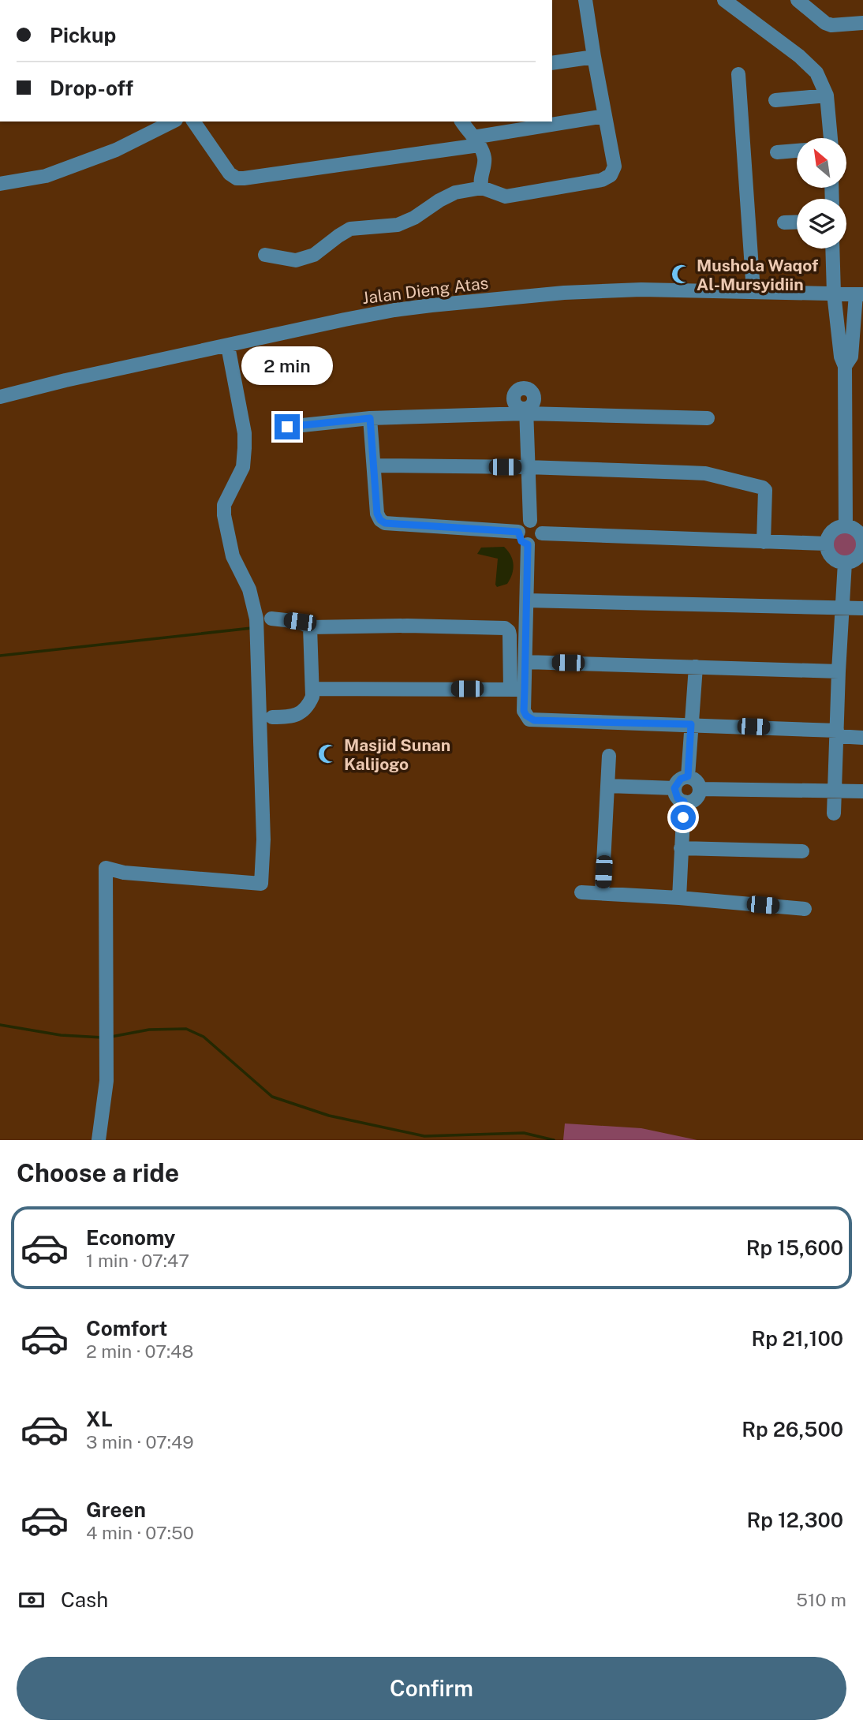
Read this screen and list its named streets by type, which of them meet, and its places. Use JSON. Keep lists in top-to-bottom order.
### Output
{
  "streets": {
    "street": ["Jalan Dieng Atas"]
  },
  "places": {
    "mosque": ["Mushola Waqof Al-Mursyidiin", "Masjid Sunan Kalijogo"]
  },
  "north": "top left",
  "page": {
    "banner": ["Pickup", "Drop-off"],
    "bubble": "2 min",
    "heading": "Choose a ride",
    "list": [
      {
        "name": "Economy",
        "note": "1 min · 07:47",
        "value": "Rp 15,600"
      },
      {
        "name": "Comfort",
        "note": "2 min · 07:48",
        "value": "Rp 21,100"
      },
      {
        "name": "XL",
        "note": "3 min · 07:49",
        "value": "Rp 26,500"
      },
      {
        "name": "Green",
        "note": "4 min · 07:50",
        "value": "Rp 12,300"
      }
    ],
    "pay": ["Cash", "510 m"],
    "buttons": "Confirm"
  }
}
